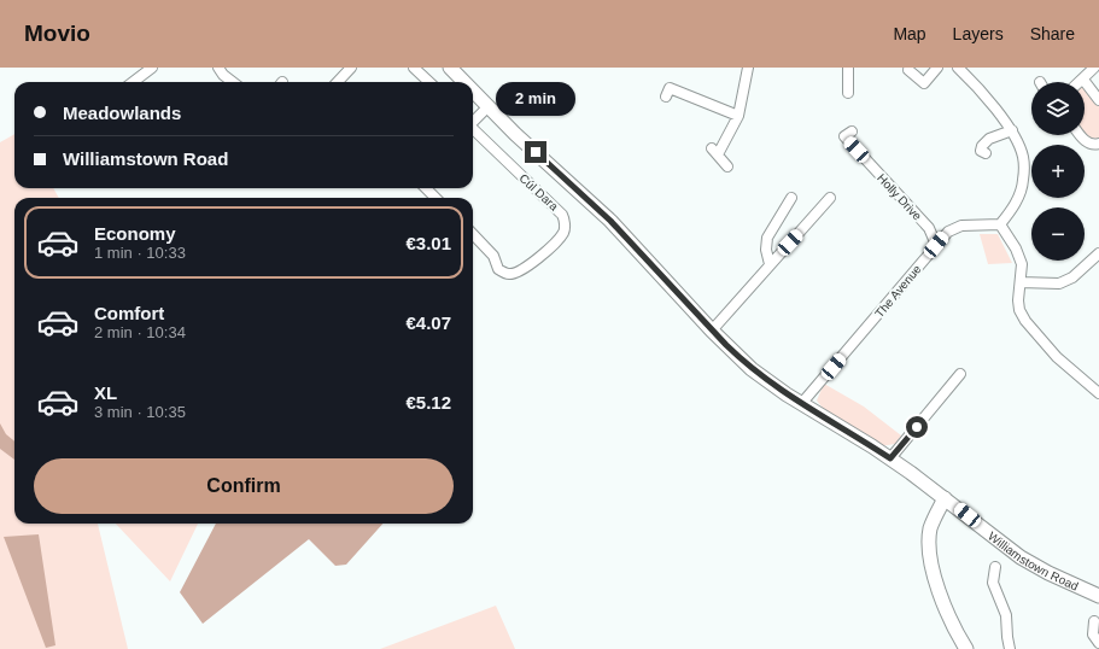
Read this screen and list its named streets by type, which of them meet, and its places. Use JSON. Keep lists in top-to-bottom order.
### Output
{
  "streets": {
    "street": [
      "Cúl Dara",
      "Holly Drive",
      "The Avenue",
      "Williamstown Road"
    ]
  },
  "crossings": [
    ["Cúl Dara", "Williamstown Road"],
    ["Holly Drive", "The Avenue"],
    ["The Avenue", "Williamstown Road"]
  ],
  "page": {
    "header": "Movio",
    "nav": ["Map", "Layers", "Share"],
    "map_buttons": ["+", "−"],
    "bubble": "2 min",
    "banner": ["Meadowlands", "Williamstown Road"],
    "list": [
      {
        "name": "Economy",
        "note": "1 min · 10:33",
        "value": "€3.01"
      },
      {
        "name": "Comfort",
        "note": "2 min · 10:34",
        "value": "€4.07"
      },
      {
        "name": "XL",
        "note": "3 min · 10:35",
        "value": "€5.12"
      }
    ],
    "buttons": "Confirm"
  }
}
